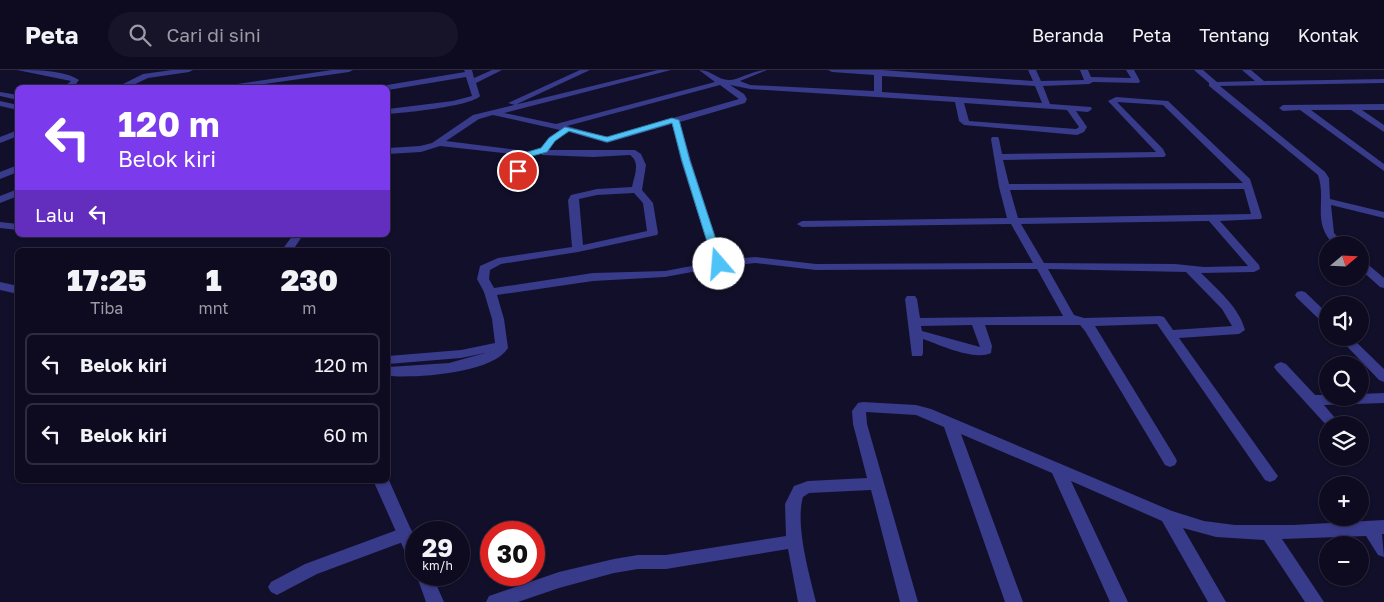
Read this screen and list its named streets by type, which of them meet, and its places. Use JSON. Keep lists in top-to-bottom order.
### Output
{
  "north": "right",
  "page": {
    "header": "Peta",
    "search": "Cari di sini",
    "nav": [
      "Beranda",
      "Peta",
      "Tentang",
      "Kontak"
    ],
    "turn": ["120 m", "Belok kiri"],
    "then": "Lalu",
    "map_buttons": ["+", "−"],
    "eta": [
      "17:25",
      "Tiba",
      "1",
      "mnt",
      "230",
      "m"
    ],
    "list": [
      {
        "name": "Belok kiri",
        "value": "120 m"
      },
      {
        "name": "Belok kiri",
        "value": "60 m"
      }
    ],
    "speed": "29 km/h",
    "limit": "30"
  }
}
